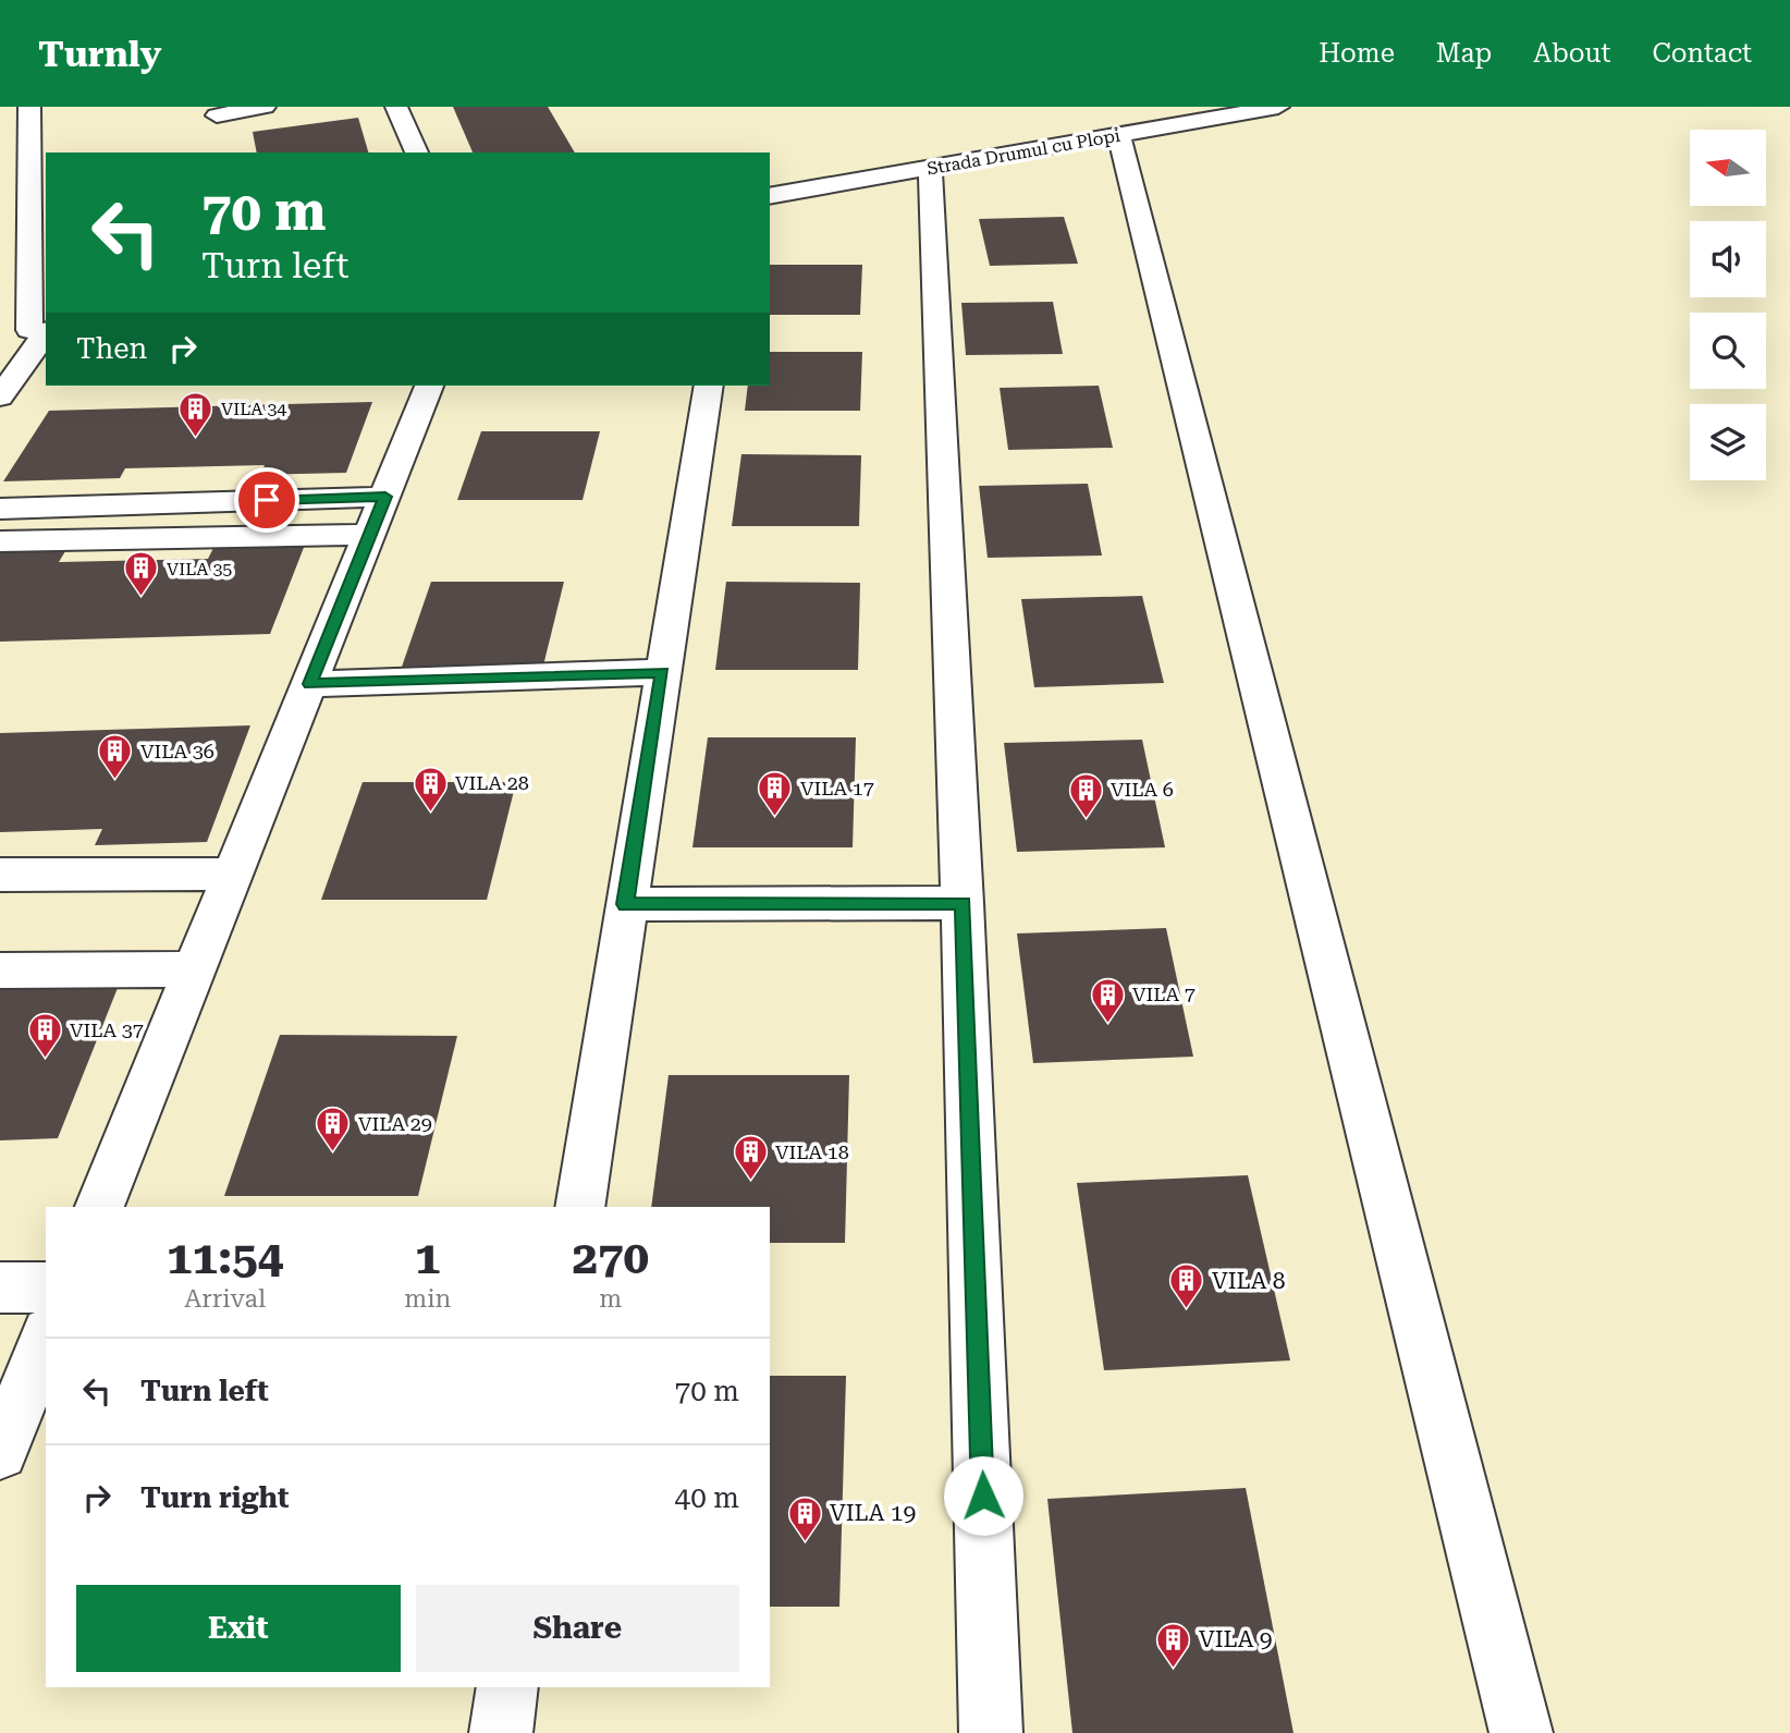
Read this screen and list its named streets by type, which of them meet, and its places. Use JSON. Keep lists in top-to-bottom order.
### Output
{
  "streets": {
    "street": ["Strada Drumul cu Plopi"]
  },
  "places": {
    "building": [
      "VILA 34",
      "VILA 35",
      "VILA 36",
      "VILA 28",
      "VILA 17",
      "VILA 6",
      "VILA 7",
      "VILA 37",
      "VILA 29",
      "VILA 18",
      "VILA 8",
      "VILA 19",
      "VILA 9"
    ]
  },
  "north": "left",
  "page": {
    "header": "Turnly",
    "nav": [
      "Home",
      "Map",
      "About",
      "Contact"
    ],
    "turn": ["70 m", "Turn left"],
    "then": "Then",
    "eta": [
      "11:54",
      "Arrival",
      "1",
      "min",
      "270",
      "m"
    ],
    "list": [
      {
        "name": "Turn left",
        "value": "70 m"
      },
      {
        "name": "Turn right",
        "value": "40 m"
      }
    ],
    "buttons": ["Exit", "Share"]
  }
}
